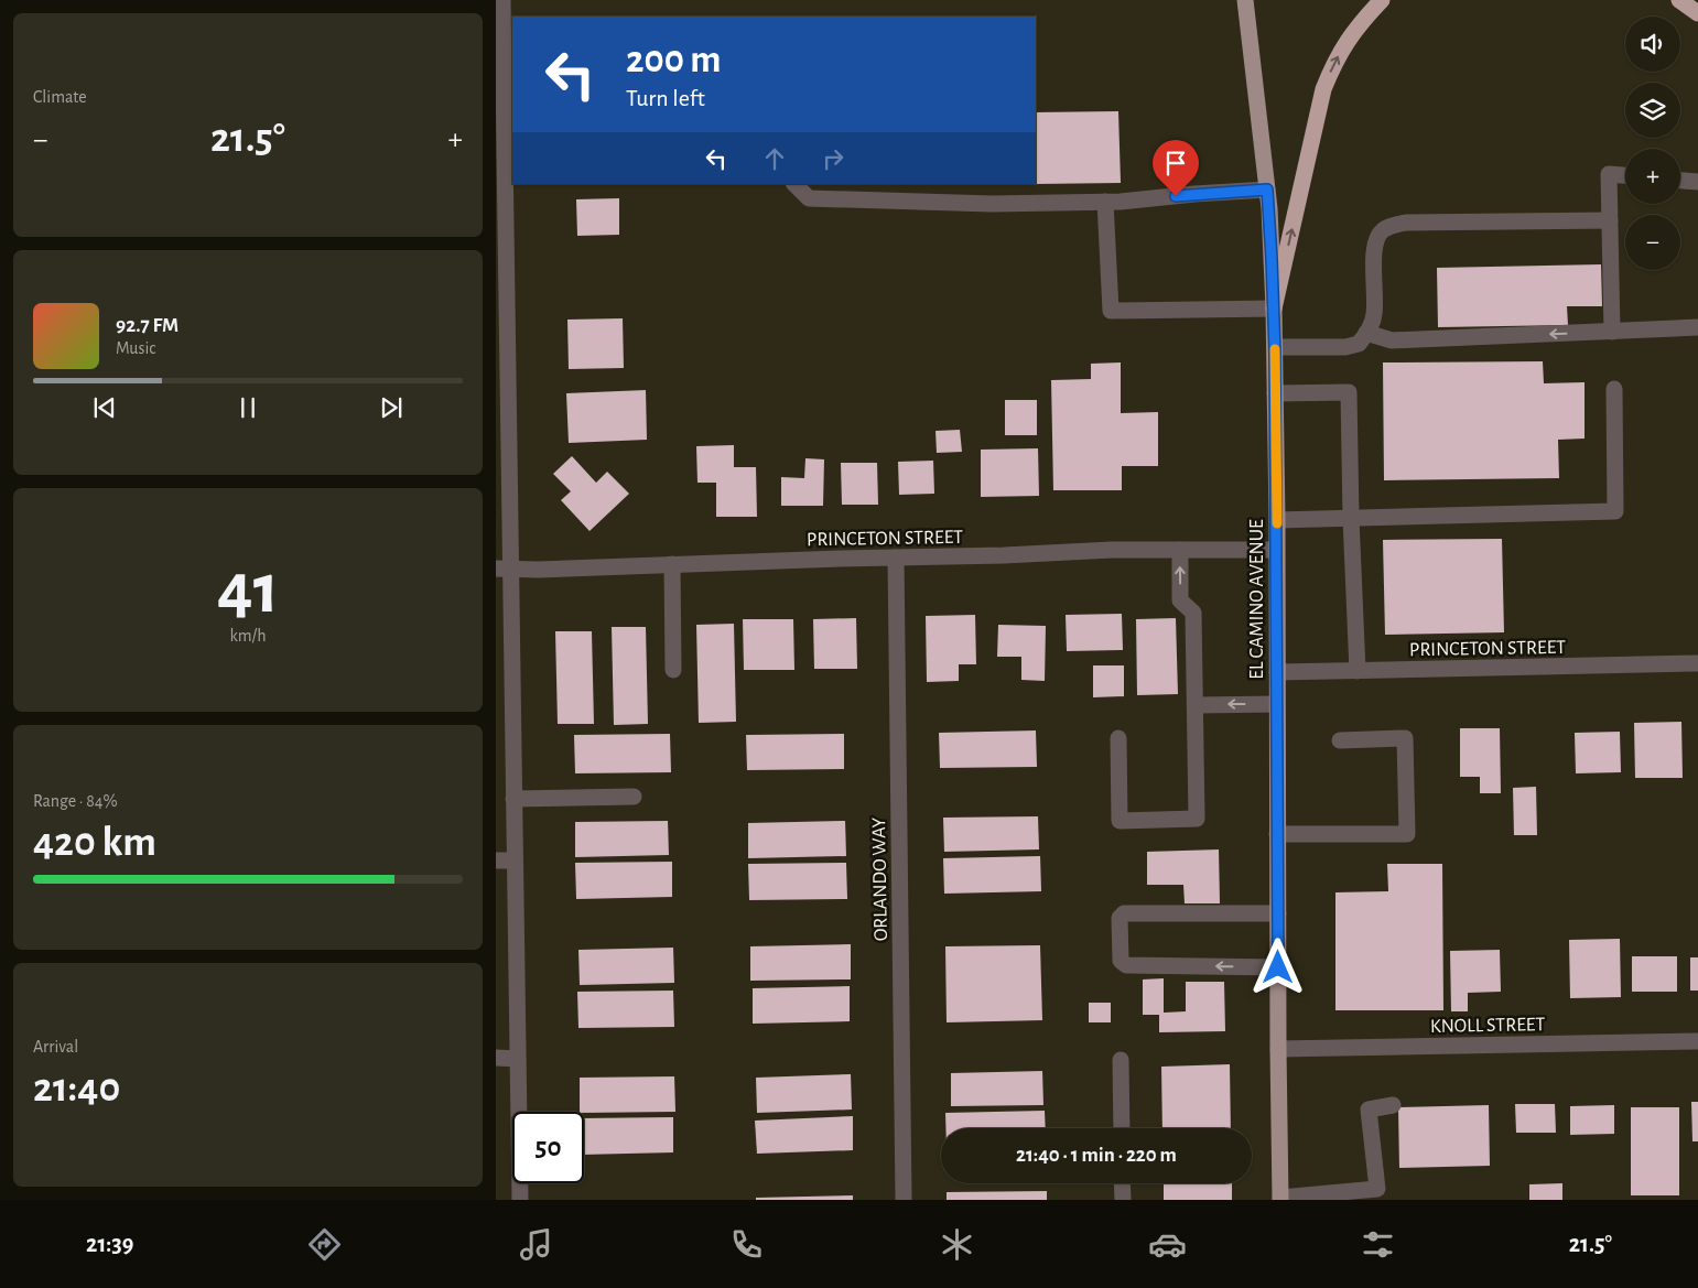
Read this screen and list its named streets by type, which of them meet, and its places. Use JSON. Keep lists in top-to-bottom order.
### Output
{
  "streets": {
    "main road": ["EL CAMINO AVENUE"],
    "street": ["PRINCETON STREET", "ORLANDO WAY", "KNOLL STREET"]
  },
  "crossings": [
    ["PRINCETON STREET", "EL CAMINO AVENUE"],
    ["PRINCETON STREET", "ORLANDO WAY"],
    ["EL CAMINO AVENUE", "KNOLL STREET"]
  ],
  "page": {
    "tile": [
      "Climate",
      ["41", "km/h"],
      ["Range · 84%", "420 km"],
      ["Arrival", "21:40"]
    ],
    "map_buttons": ["+", "−"],
    "turn": ["200 m", "Turn left"],
    "heat": ["−", "21.5°", "+"],
    "song": ["92.7 FM", "Music"],
    "limit": "50",
    "trip": "21:40 · 1 min · 220 m",
    "tabs": ["21:39", "21.5°"]
  }
}
